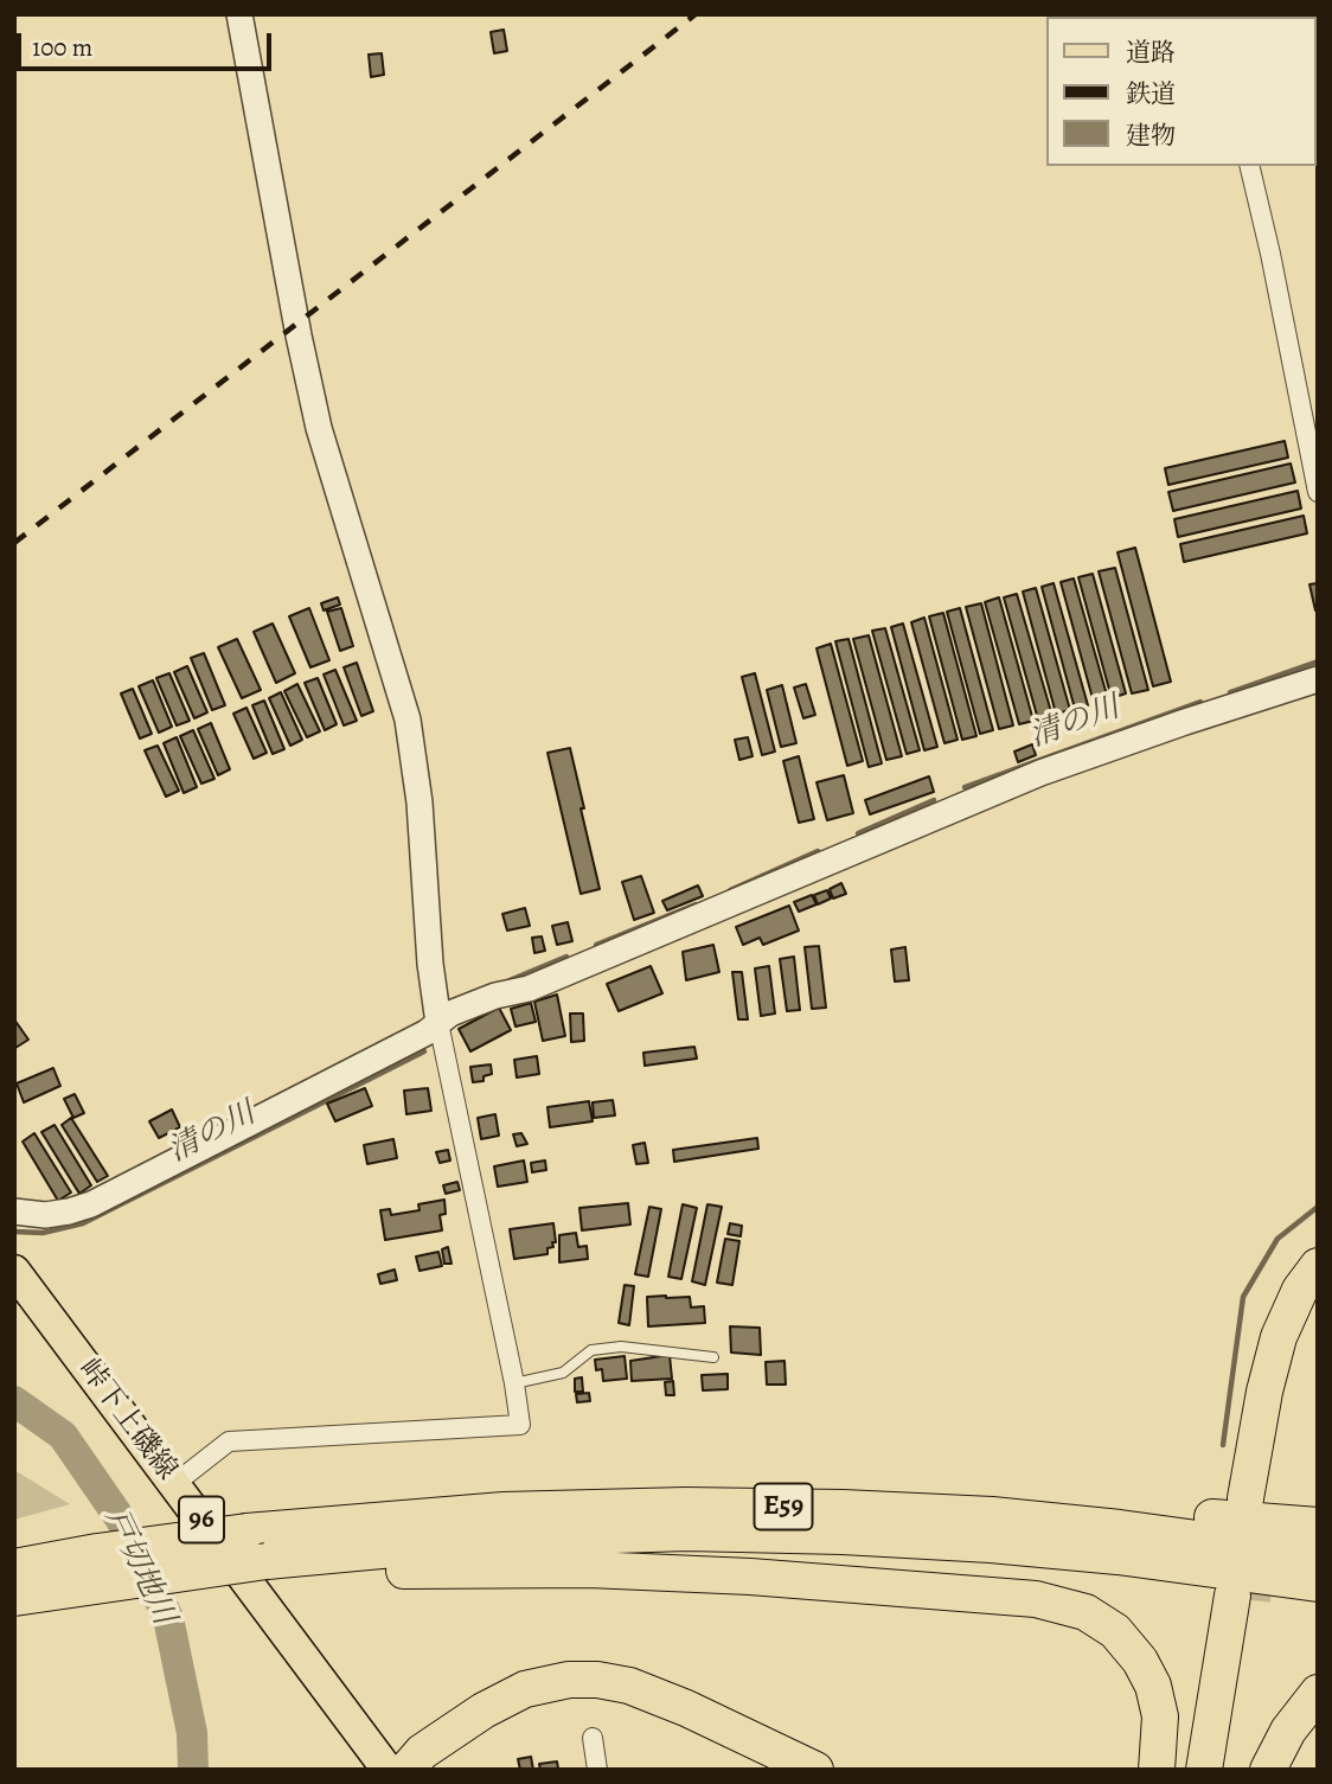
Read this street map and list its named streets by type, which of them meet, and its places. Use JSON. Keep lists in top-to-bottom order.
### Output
{
  "streets": {
    "highway": ["E59"],
    "main road": ["峠下上磯線", "96"]
  },
  "water": ["清の川", "戸切地川"],
  "legend": ["道路", "鉄道", "建物"],
  "scale_bar": "100 m"
}
